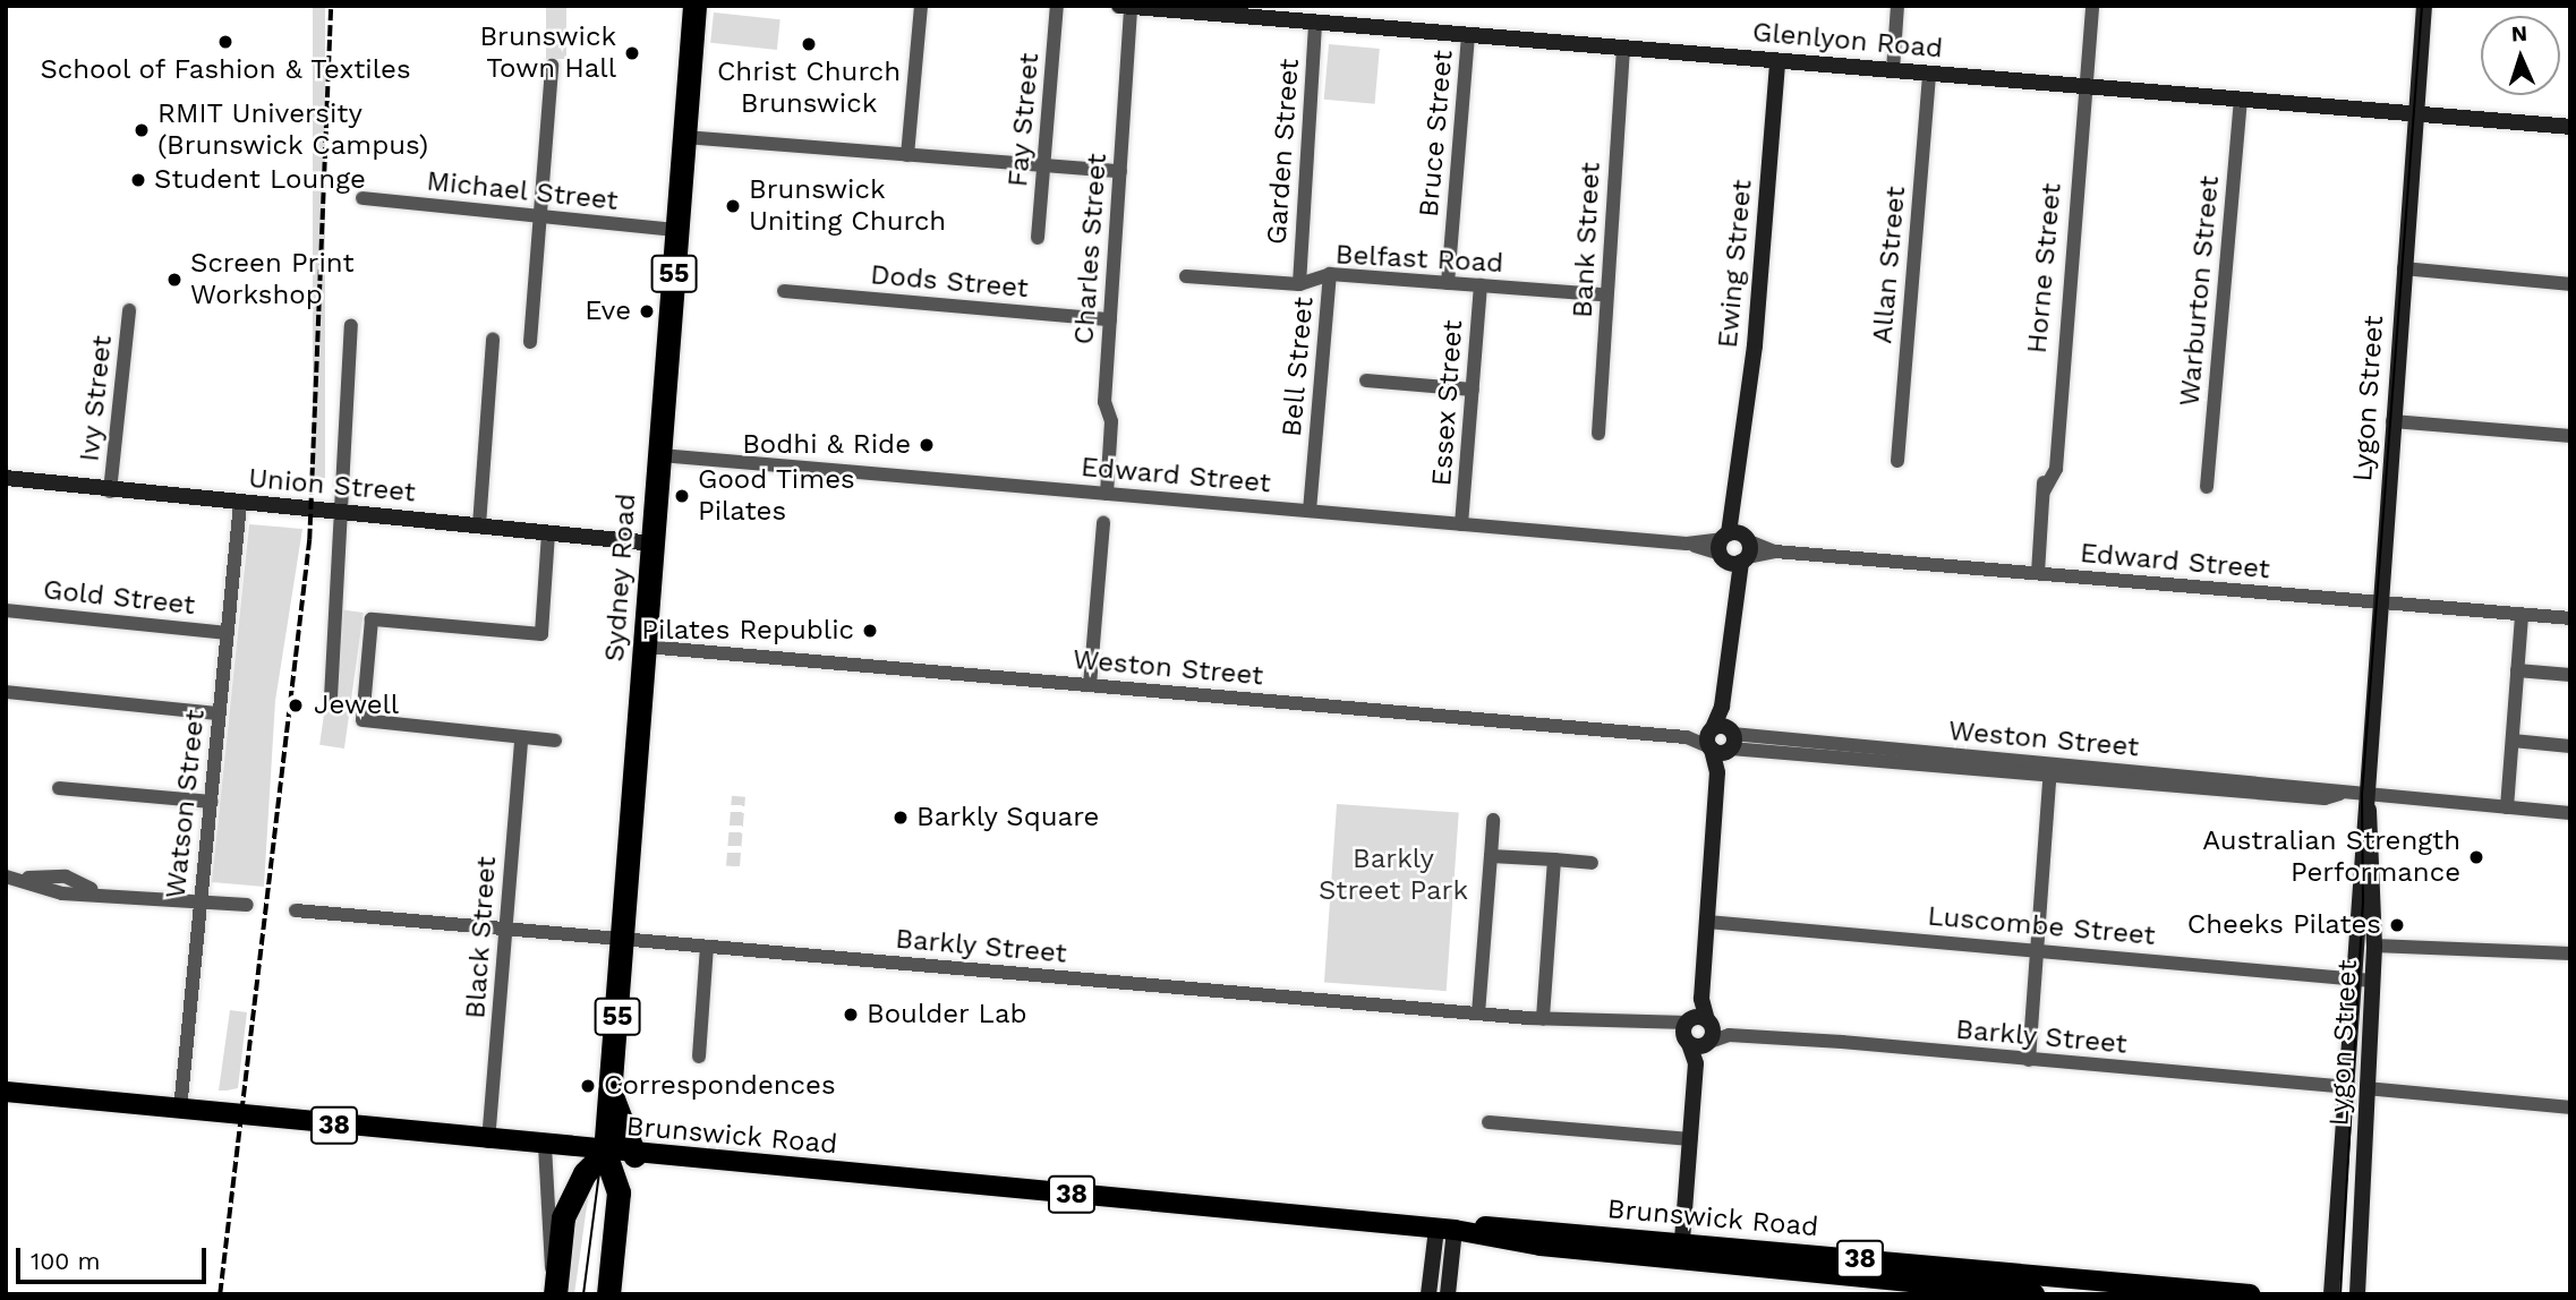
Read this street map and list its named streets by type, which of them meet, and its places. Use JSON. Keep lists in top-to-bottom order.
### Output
{
  "streets": {
    "highway": ["55", "Sydney Road"],
    "main road": ["38", "Brunswick Road"],
    "street": [
      "Glenlyon Road",
      "Fay Street",
      "Bruce Street",
      "Garden Street",
      "Michael Street",
      "Bank Street",
      "Charles Street",
      "Belfast Road",
      "Ewing Street",
      "Allan Street",
      "Horne Street",
      "Dods Street",
      "Warburton Street",
      "Bell Street",
      "Ivy Street",
      "Lygon Street",
      "Essex Street",
      "Edward Street",
      "Union Street",
      "Gold Street",
      "Weston Street",
      "Watson Street",
      "Luscombe Street",
      "Black Street",
      "Barkly Street"
    ]
  },
  "crossings": [
    ["Glenlyon Road", "Bruce Street"],
    ["Glenlyon Road", "Garden Street"],
    ["Glenlyon Road", "Bank Street"],
    ["Glenlyon Road", "Charles Street"],
    ["Glenlyon Road", "Ewing Street"],
    ["Glenlyon Road", "Allan Street"],
    ["Glenlyon Road", "Horne Street"],
    ["Glenlyon Road", "Warburton Street"],
    ["Glenlyon Road", "Lygon Street"],
    ["Bruce Street", "Belfast Road"],
    ["Garden Street", "Belfast Road"],
    ["Michael Street", "Sydney Road"],
    ["Bank Street", "Belfast Road"],
    ["Charles Street", "Dods Street"],
    ["Charles Street", "Edward Street"],
    ["Belfast Road", "Bell Street"],
    ["Belfast Road", "Essex Street"],
    ["Ewing Street", "Edward Street"],
    ["Ewing Street", "Weston Street"],
    ["Ewing Street", "Luscombe Street"],
    ["Ewing Street", "Barkly Street"],
    ["Horne Street", "Edward Street"],
    ["55", "Sydney Road"],
    ["55", "Brunswick Road"],
    ["Bell Street", "Edward Street"],
    ["Ivy Street", "Union Street"],
    ["Lygon Street", "Edward Street"],
    ["Lygon Street", "Weston Street"],
    ["Lygon Street", "Luscombe Street"],
    ["Lygon Street", "Barkly Street"],
    ["Essex Street", "Edward Street"],
    ["Edward Street", "Sydney Road"],
    ["Union Street", "Sydney Road"],
    ["Union Street", "Watson Street"],
    ["Sydney Road", "Weston Street"],
    ["Sydney Road", "Barkly Street"],
    ["Sydney Road", "Brunswick Road"],
    ["Gold Street", "Watson Street"],
    ["Watson Street", "Brunswick Road"],
    ["Black Street", "Barkly Street"],
    ["Black Street", "Brunswick Road"]
  ],
  "parks": ["Barkly Street Park"],
  "places": [
    "School of Fashion & Textiles",
    "Christ Church Brunswick",
    "Brunswick Town Hall",
    "RMIT University (Brunswick Campus)",
    "Student Lounge",
    "Brunswick Uniting Church",
    "Screen Print Workshop",
    "Eve",
    "Bodhi & Ride",
    "Good Times Pilates",
    "Pilates Republic",
    "Jewell",
    "Barkly Square",
    "Australian Strength Performance",
    "Cheeks Pilates",
    "Boulder Lab",
    "Correspondences"
  ],
  "scale_bar": "100 m",
  "north": "top"
}
